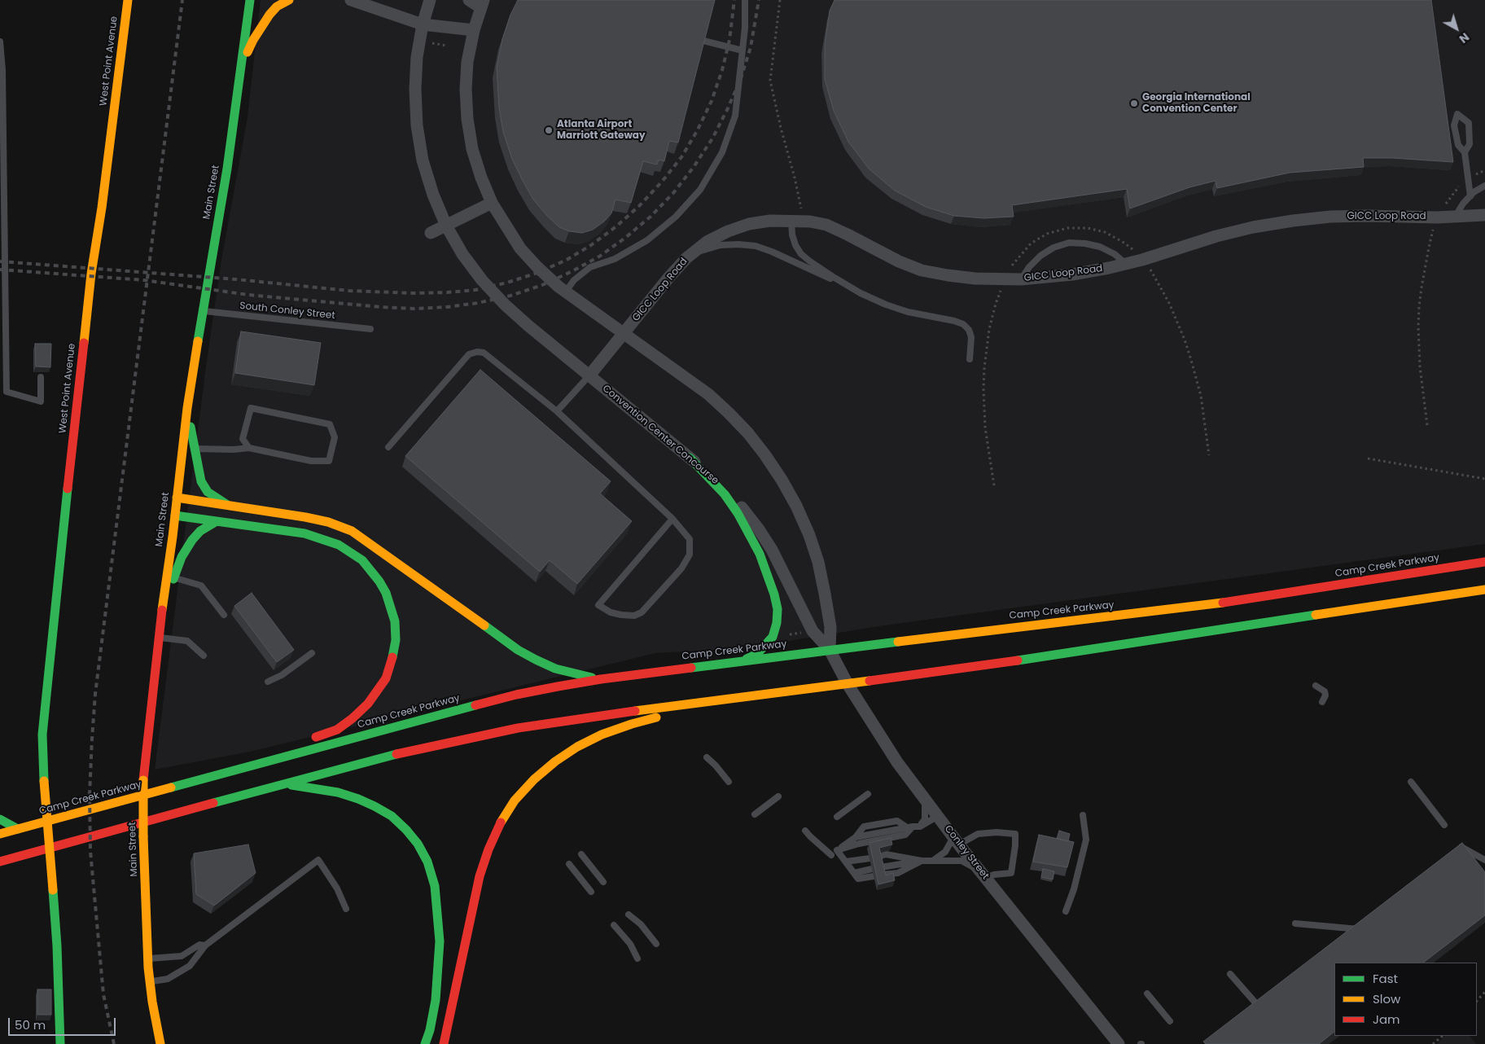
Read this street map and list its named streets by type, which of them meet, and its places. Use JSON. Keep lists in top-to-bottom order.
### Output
{
  "streets": {
    "main road": ["West Point Avenue", "Main Street", "Camp Creek Parkway"],
    "street": ["GICC Loop Road", "Convention Center Concourse", "Conley Street"],
    "lane": ["South Conley Street"]
  },
  "crossings": [
    ["Main Street", "South Conley Street"],
    ["GICC Loop Road", "Convention Center Concourse"],
    ["Convention Center Concourse", "Camp Creek Parkway"],
    ["Convention Center Concourse", "Conley Street"],
    ["Camp Creek Parkway", "Conley Street"]
  ],
  "places": ["Georgia International Convention Center", "Atlanta Airport Marriott Gateway"],
  "legend": ["Fast", "Slow", "Jam"],
  "scale_bar": "50 m",
  "north": "bottom right"
}
